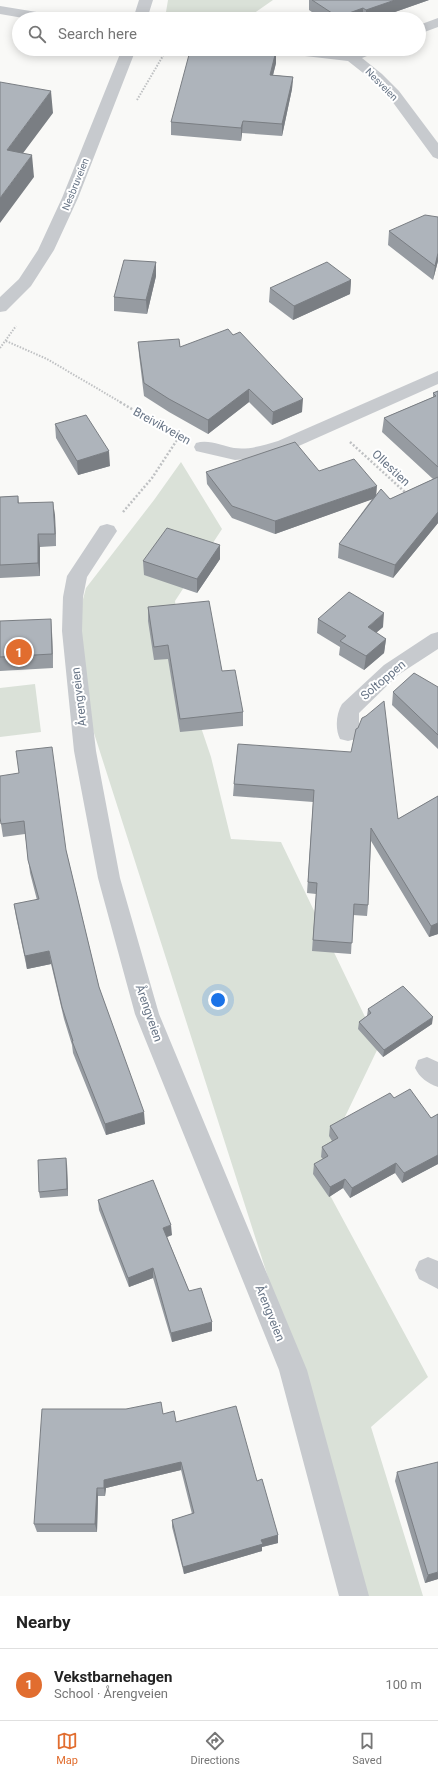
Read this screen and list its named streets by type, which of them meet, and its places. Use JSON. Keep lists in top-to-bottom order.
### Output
{
  "streets": {
    "street": [
      "Nesveien",
      "Nesbruveien",
      "Breivikveien",
      "Soltoppen",
      "Årengveien"
    ],
    "path": ["Ollestien"]
  },
  "crossings": [
    ["Breivikveien", "Ollestien"]
  ],
  "page": {
    "search": "Search here",
    "pins": "1",
    "heading": "Nearby",
    "list": [
      {
        "mark": "1",
        "name": "Vekstbarnehagen",
        "note": "School · Årengveien",
        "value": "100 m"
      }
    ],
    "nav": ["Map", "Directions", "Saved"]
  }
}
